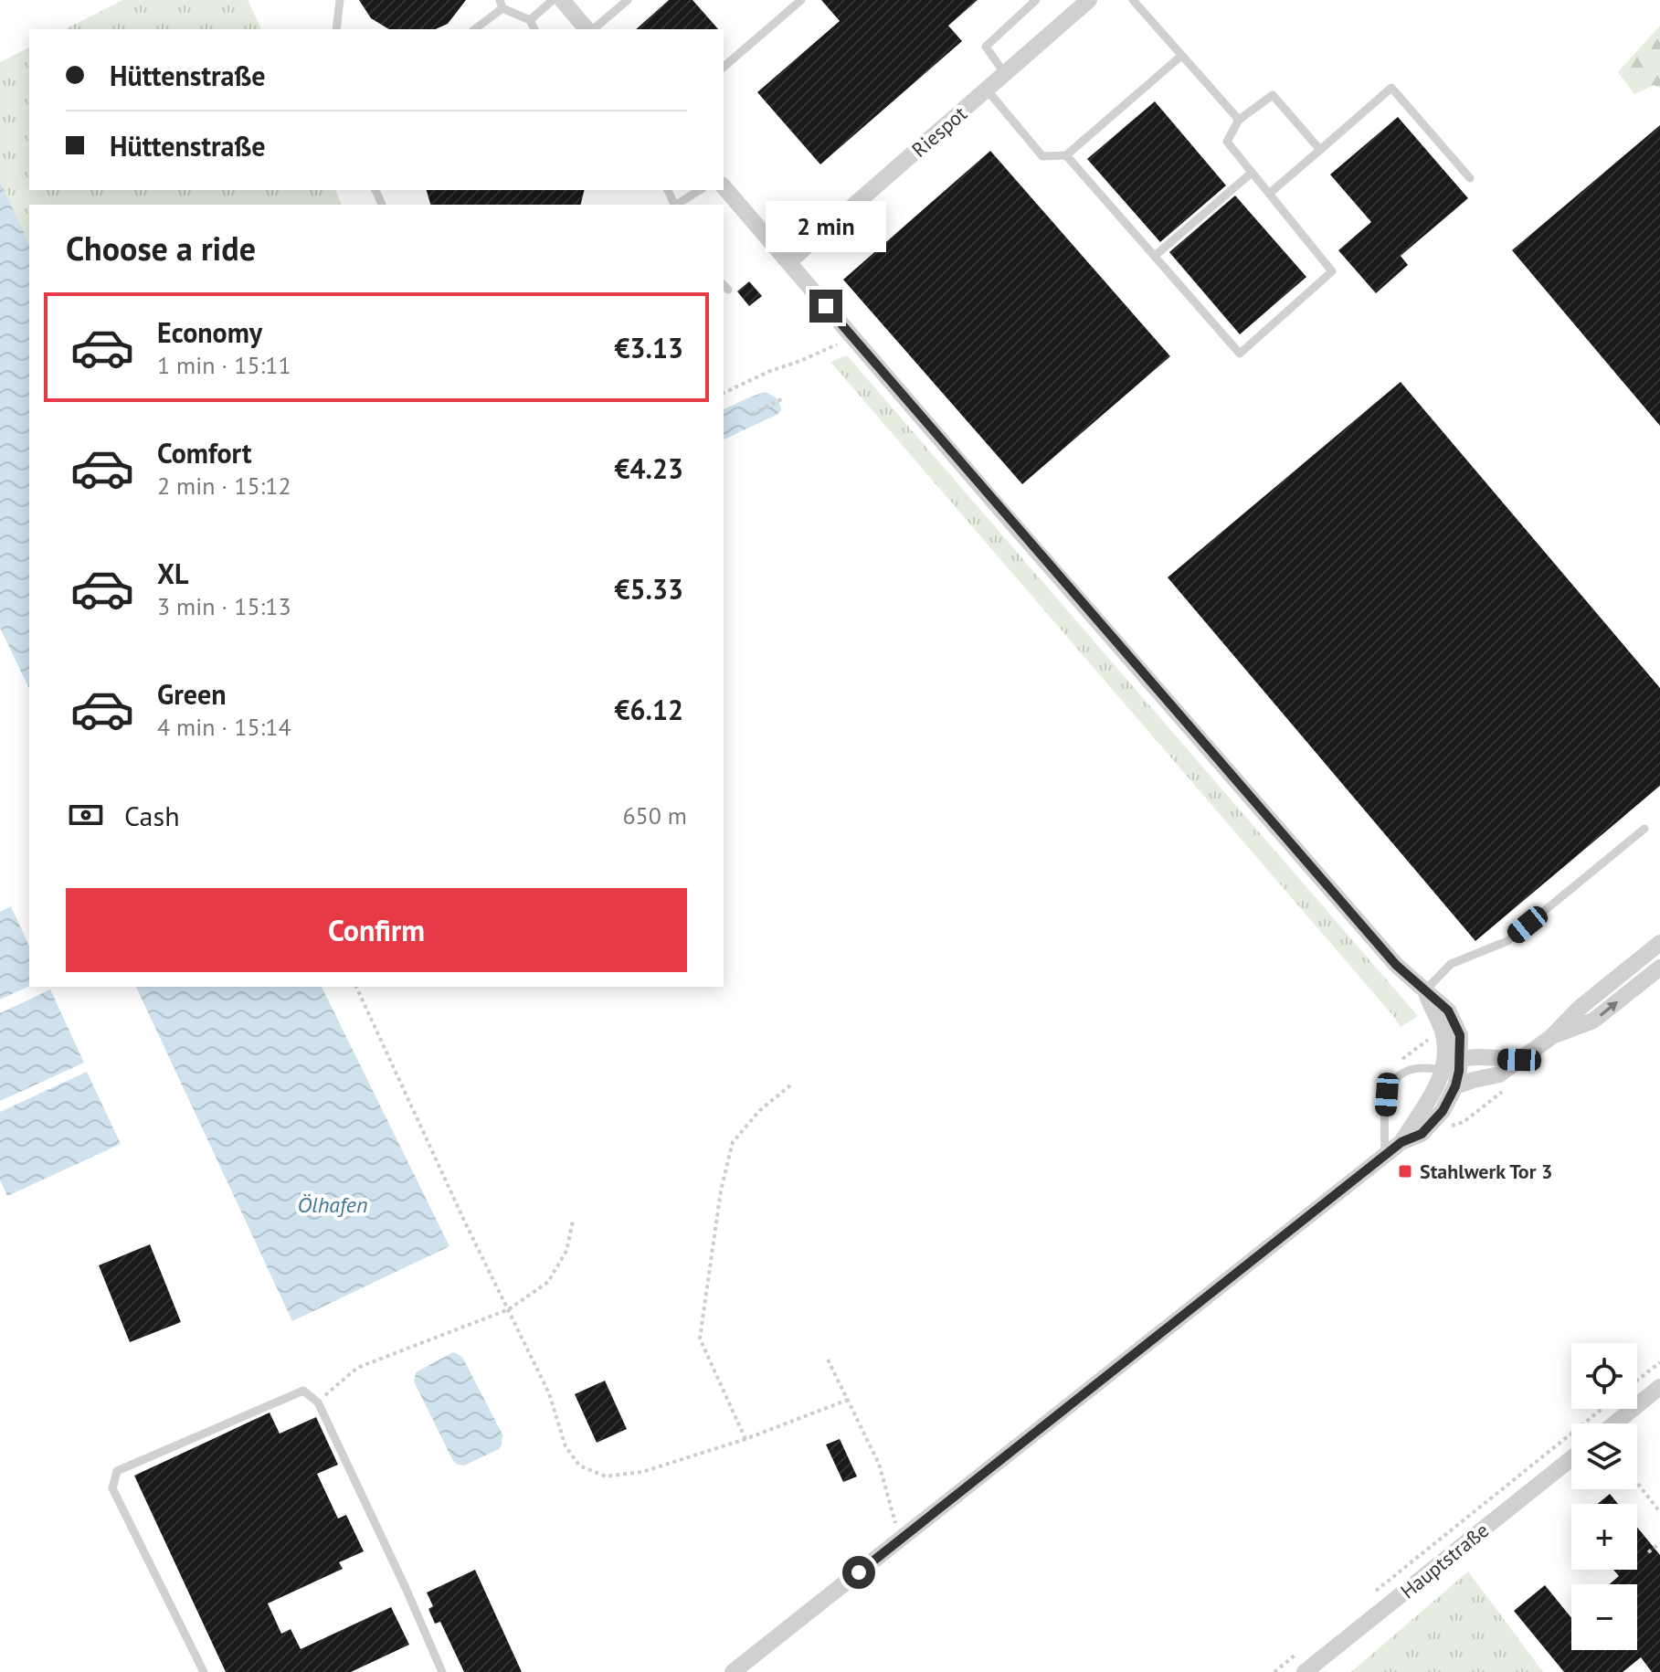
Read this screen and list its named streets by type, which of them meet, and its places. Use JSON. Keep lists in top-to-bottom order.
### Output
{
  "streets": {
    "street": ["Riespot", "Hauptstraße"]
  },
  "water": ["Ölhafen"],
  "places": {
    "transit": ["Stahlwerk Tor 3"]
  },
  "page": {
    "banner": ["Hüttenstraße", "Hüttenstraße"],
    "bubble": "2 min",
    "heading": "Choose a ride",
    "list": [
      {
        "name": "Economy",
        "note": "1 min · 15:11",
        "value": "€3.13"
      },
      {
        "name": "Comfort",
        "note": "2 min · 15:12",
        "value": "€4.23"
      },
      {
        "name": "XL",
        "note": "3 min · 15:13",
        "value": "€5.33"
      },
      {
        "name": "Green",
        "note": "4 min · 15:14",
        "value": "€6.12"
      }
    ],
    "pay": ["Cash", "650 m"],
    "buttons": "Confirm",
    "map_buttons": ["+", "−"]
  }
}
